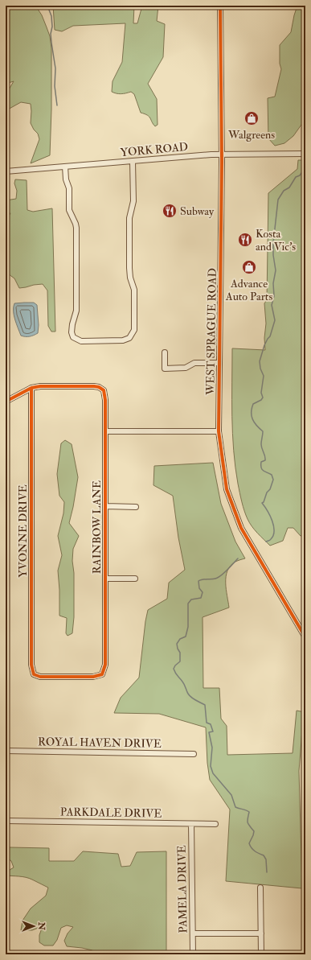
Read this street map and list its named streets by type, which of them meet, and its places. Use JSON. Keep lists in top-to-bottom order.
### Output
{
  "streets": {
    "street": [
      "YORK ROAD",
      "WEST SPRAGUE ROAD",
      "RAINBOW LANE",
      "YVONNE DRIVE",
      "ROYAL HAVEN DRIVE",
      "PARKDALE DRIVE",
      "PAMELA DRIVE"
    ]
  },
  "crossings": [
    ["YORK ROAD", "WEST SPRAGUE ROAD"],
    ["RAINBOW LANE", "YVONNE DRIVE"],
    ["PARKDALE DRIVE", "PAMELA DRIVE"]
  ],
  "places": {
    "shop": ["Walgreens", "Advance Auto Parts"],
    "restaurant": ["Subway", "Kosta and Vic's"]
  },
  "north": "right"
}
